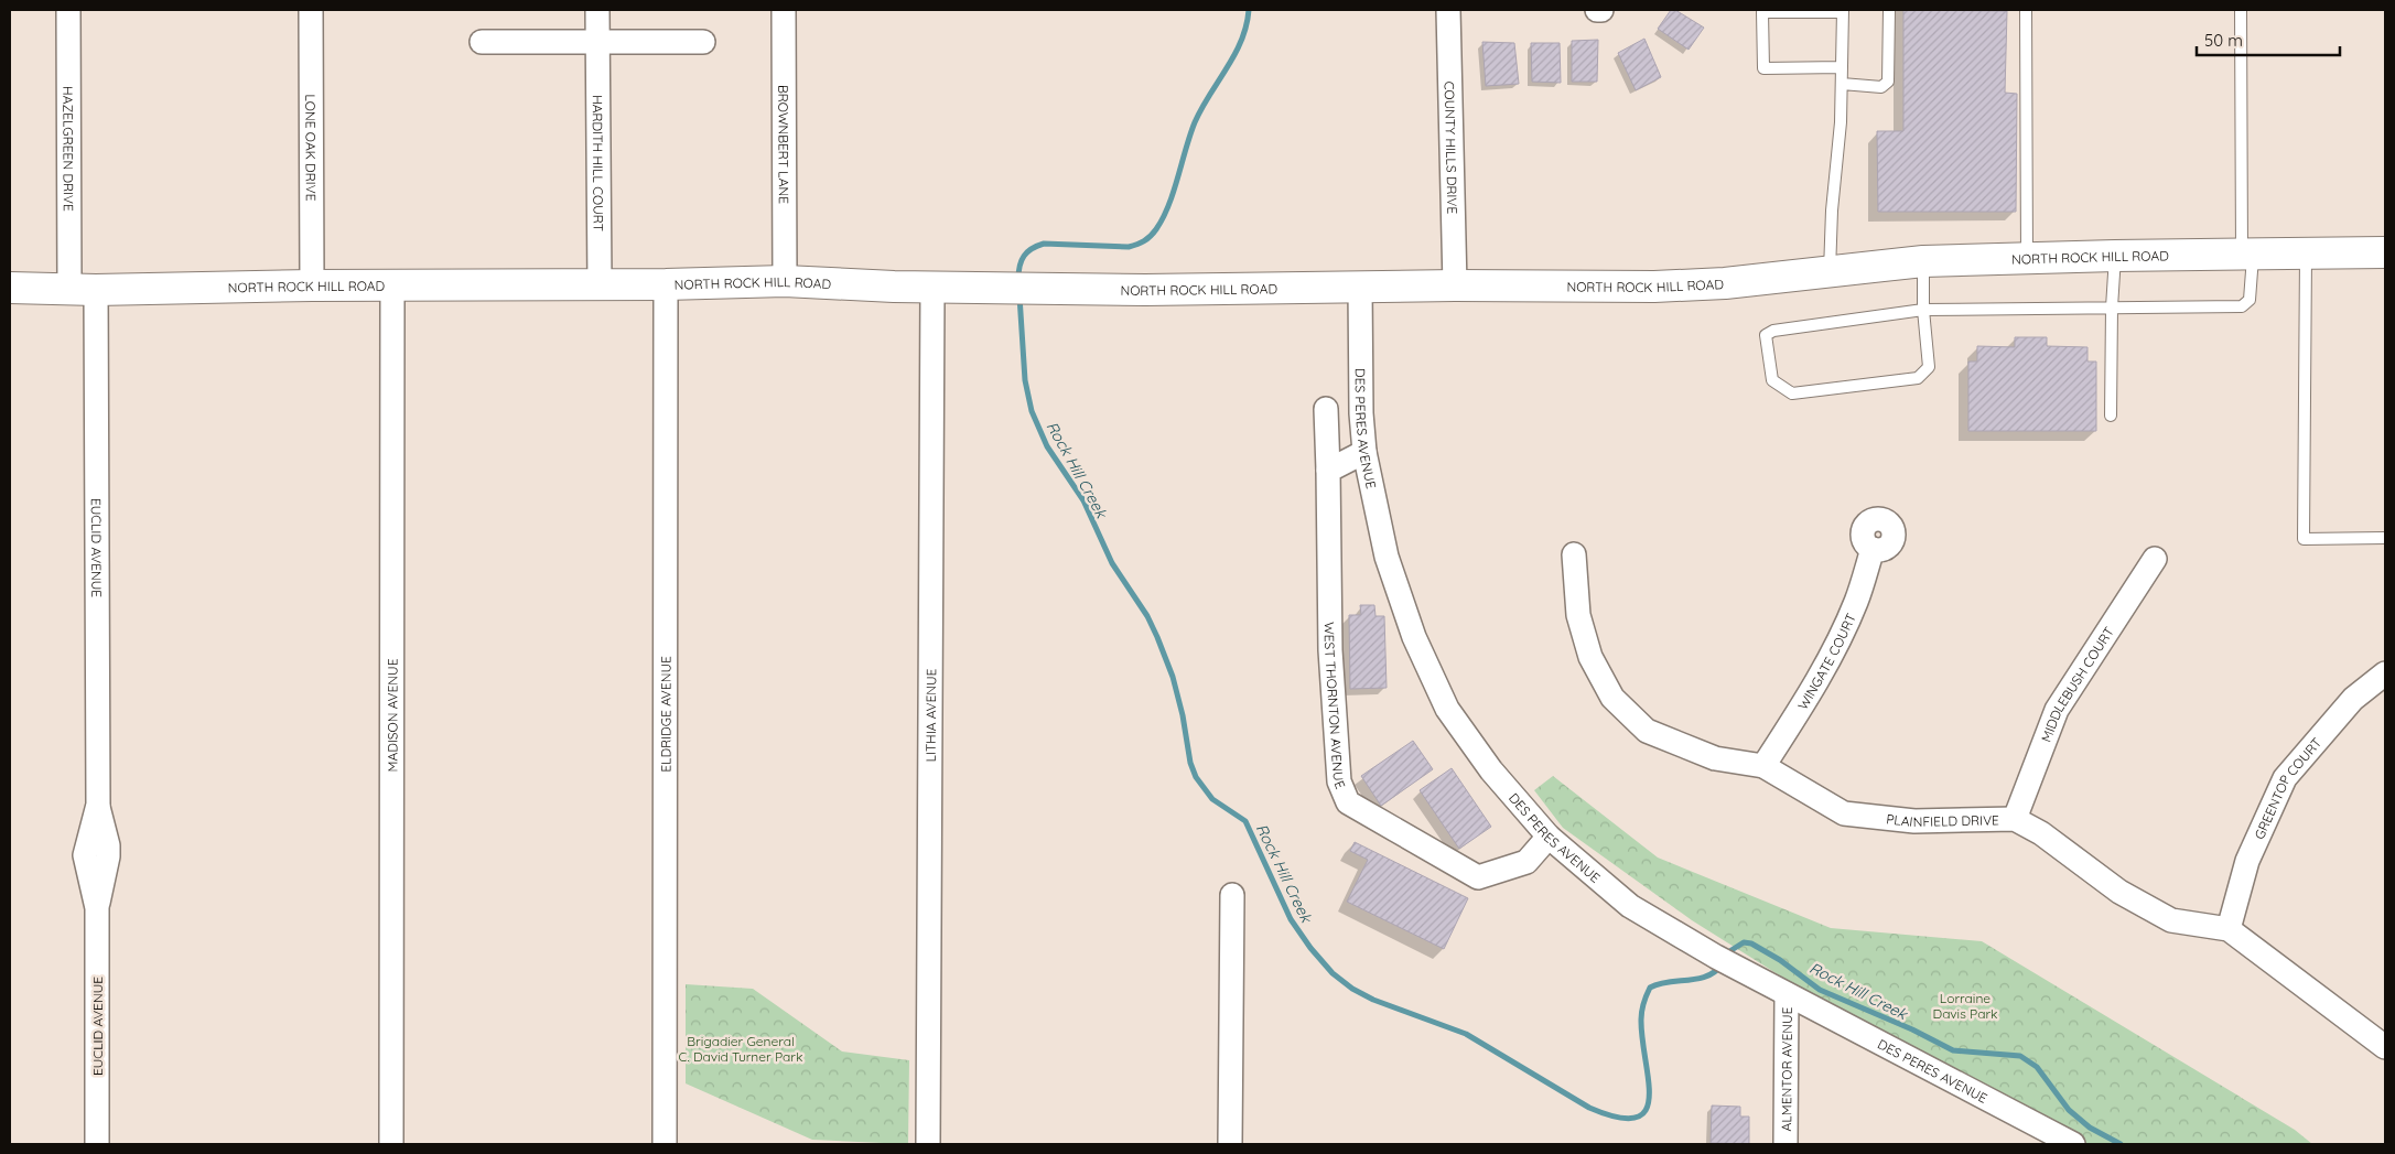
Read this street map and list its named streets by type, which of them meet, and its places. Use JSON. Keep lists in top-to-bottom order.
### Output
{
  "streets": {
    "street": [
      "BROWNBERT LANE",
      "LONE OAK DRIVE",
      "COUNTY HILLS DRIVE",
      "HAZELGREEN DRIVE",
      "HARDITH HILL COURT",
      "NORTH ROCK HILL ROAD",
      "DES PERES AVENUE",
      "EUCLID AVENUE",
      "WINGATE COURT",
      "MIDDLEBUSH COURT",
      "WEST THORNTON AVENUE",
      "ELDRIDGE AVENUE",
      "MADISON AVENUE",
      "LITHIA AVENUE",
      "GREENTOP COURT",
      "PLAINFIELD DRIVE",
      "ALMENTOR AVENUE"
    ]
  },
  "crossings": [
    ["BROWNBERT LANE", "NORTH ROCK HILL ROAD"],
    ["LONE OAK DRIVE", "NORTH ROCK HILL ROAD"],
    ["COUNTY HILLS DRIVE", "NORTH ROCK HILL ROAD"],
    ["HAZELGREEN DRIVE", "NORTH ROCK HILL ROAD"],
    ["HAZELGREEN DRIVE", "EUCLID AVENUE"],
    ["HARDITH HILL COURT", "NORTH ROCK HILL ROAD"],
    ["NORTH ROCK HILL ROAD", "DES PERES AVENUE"],
    ["NORTH ROCK HILL ROAD", "EUCLID AVENUE"],
    ["NORTH ROCK HILL ROAD", "ELDRIDGE AVENUE"],
    ["NORTH ROCK HILL ROAD", "MADISON AVENUE"],
    ["NORTH ROCK HILL ROAD", "LITHIA AVENUE"],
    ["DES PERES AVENUE", "WEST THORNTON AVENUE"],
    ["DES PERES AVENUE", "ALMENTOR AVENUE"],
    ["WINGATE COURT", "PLAINFIELD DRIVE"],
    ["MIDDLEBUSH COURT", "PLAINFIELD DRIVE"],
    ["GREENTOP COURT", "PLAINFIELD DRIVE"]
  ],
  "water": ["Rock Hill Creek"],
  "parks": ["Lorraine Davis Park", "Brigadier General C. David Turner Park"],
  "scale_bar": "50 m"
}
